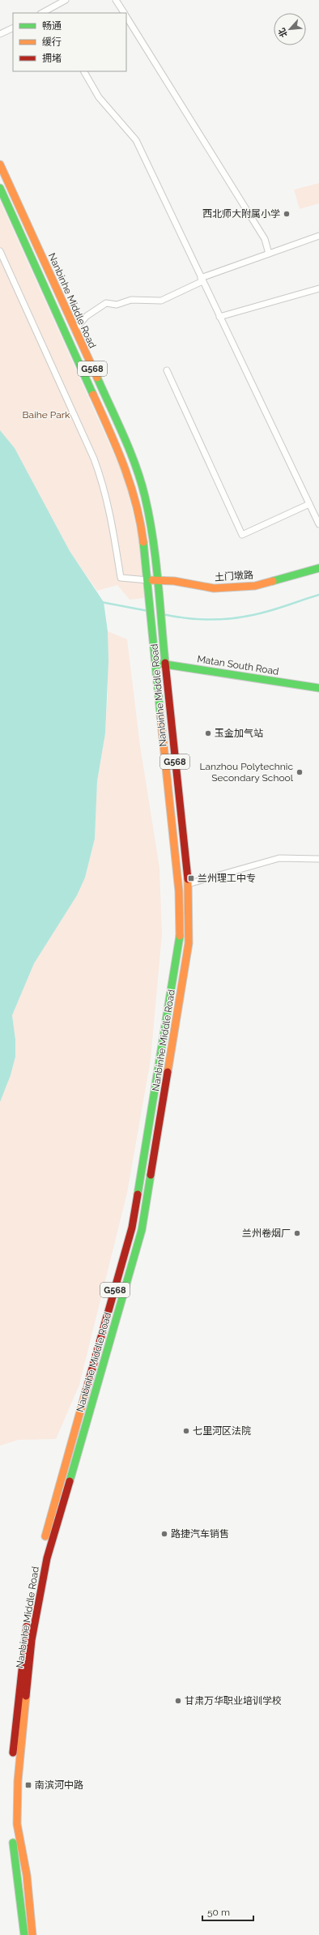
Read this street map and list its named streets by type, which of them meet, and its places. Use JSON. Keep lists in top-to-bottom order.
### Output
{
  "streets": {
    "main road": [
      "Nanbinhe Middle Road",
      "G568",
      "土门墩路",
      "Matan South Road"
    ]
  },
  "crossings": [
    ["Nanbinhe Middle Road", "土门墩路"],
    ["Nanbinhe Middle Road", "Matan South Road"]
  ],
  "parks": ["Baihe Park"],
  "places": {
    "other": [
      "西北师大附属小学",
      "玉金加气站",
      "Lanzhou Polytechnic Secondary School",
      "兰州卷烟厂",
      "七里河区法院",
      "路捷汽车销售",
      "甘肃万华职业培训学校"
    ],
    "transit": ["兰州理工中专", "南滨河中路"]
  },
  "legend": ["畅通", "缓行", "拥堵"],
  "scale_bar": "50 m",
  "north": "bottom left"
}
